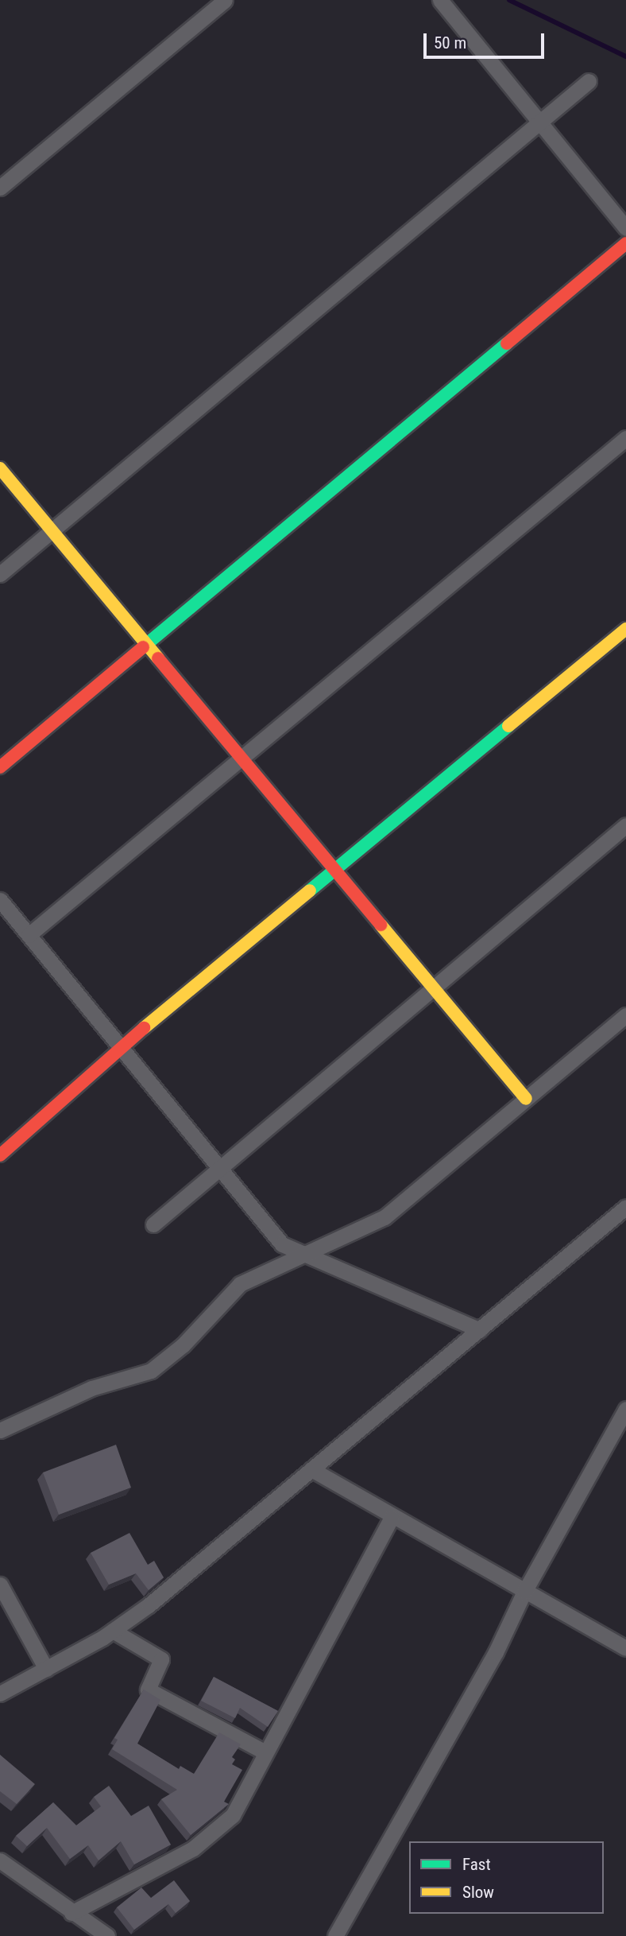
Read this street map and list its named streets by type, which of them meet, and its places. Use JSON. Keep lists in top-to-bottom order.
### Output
{
  "legend": ["Fast", "Slow"],
  "scale_bar": "50 m"
}
